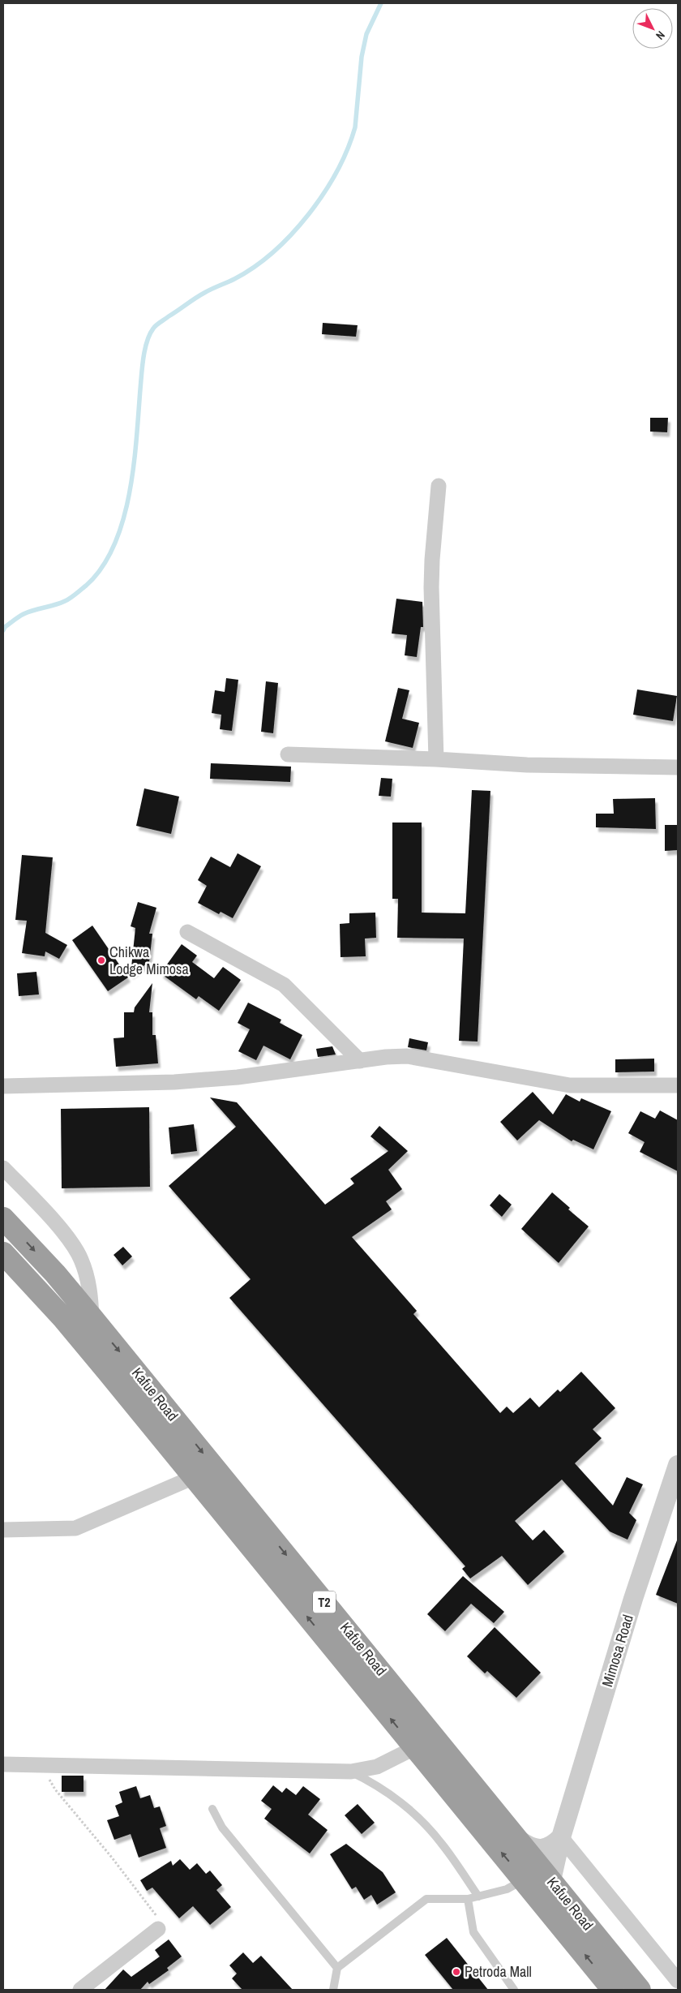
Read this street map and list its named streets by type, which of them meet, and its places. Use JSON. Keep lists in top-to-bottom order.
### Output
{
  "streets": {
    "highway": ["Kafue Road", "T2"],
    "street": ["Mimosa Road"]
  },
  "crossings": [
    ["Kafue Road", "Mimosa Road"]
  ],
  "places": ["Chikwa Lodge Mimosa", "Petroda Mall"],
  "north": "bottom right"
}
